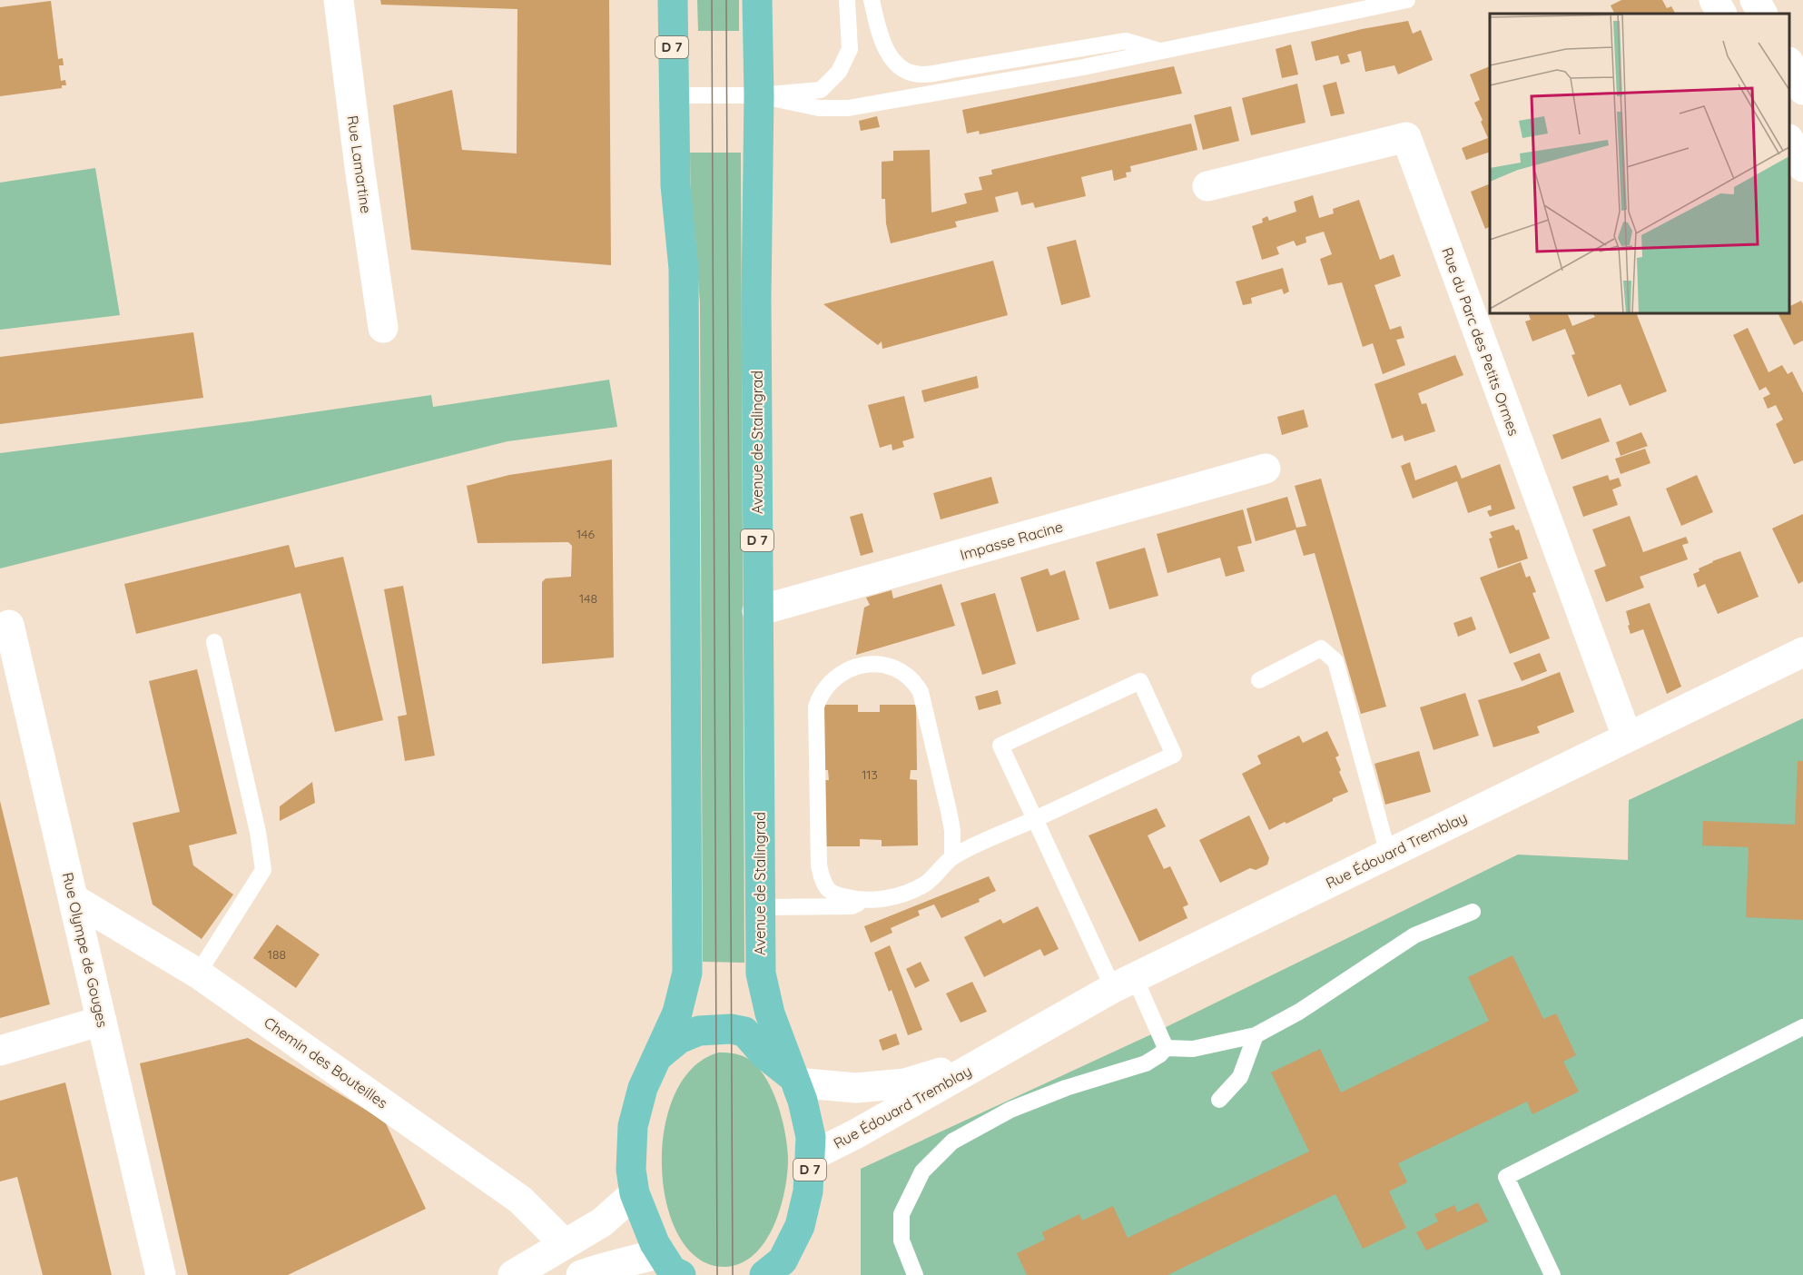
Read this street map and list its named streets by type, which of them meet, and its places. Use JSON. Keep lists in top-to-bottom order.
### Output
{
  "streets": {
    "main road": ["D 7", "Avenue de Stalingrad"],
    "street": [
      "Rue Lamartine",
      "Rue du Parc des Petits Ormes",
      "Impasse Racine",
      "Rue Édouard Tremblay",
      "Rue Olympe de Gouges",
      "Chemin des Bouteilles"
    ]
  },
  "crossings": [
    ["D 7", "Avenue de Stalingrad"],
    ["D 7", "Rue Édouard Tremblay"],
    ["Rue du Parc des Petits Ormes", "Rue Édouard Tremblay"],
    ["Avenue de Stalingrad", "Impasse Racine"],
    ["Avenue de Stalingrad", "Rue Édouard Tremblay"],
    ["Rue Olympe de Gouges", "Chemin des Bouteilles"]
  ],
  "house_numbers": [
    "146",
    "148",
    "113",
    "188"
  ]
}
